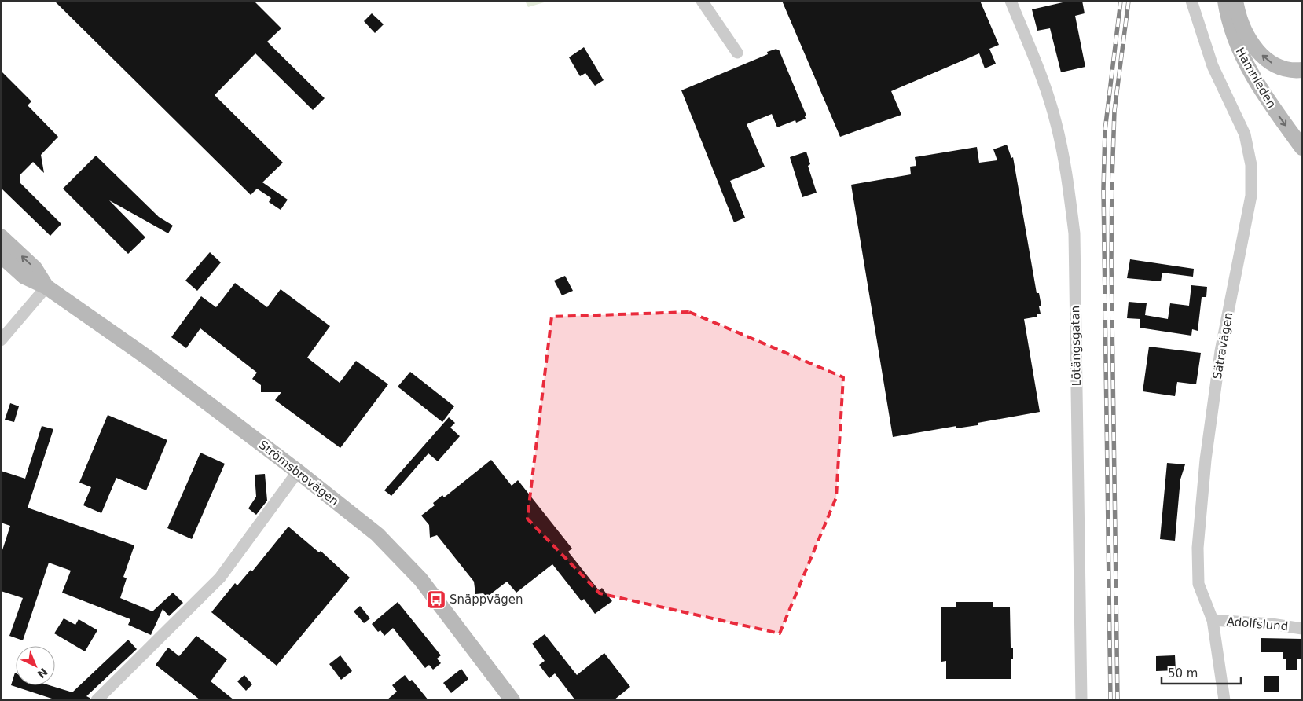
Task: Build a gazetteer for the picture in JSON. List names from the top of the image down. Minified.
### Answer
{"streets":{"main road":["Hamnleden","Strömsbrovägen"],"street":["Lötängsgatan","Sätravägen","Adolfslund"]},"crossings":[["Sätravägen","Adolfslund"]],"places":{"bus stop":["Snäppvägen"]},"scale_bar":"50 m","north":"bottom right"}
